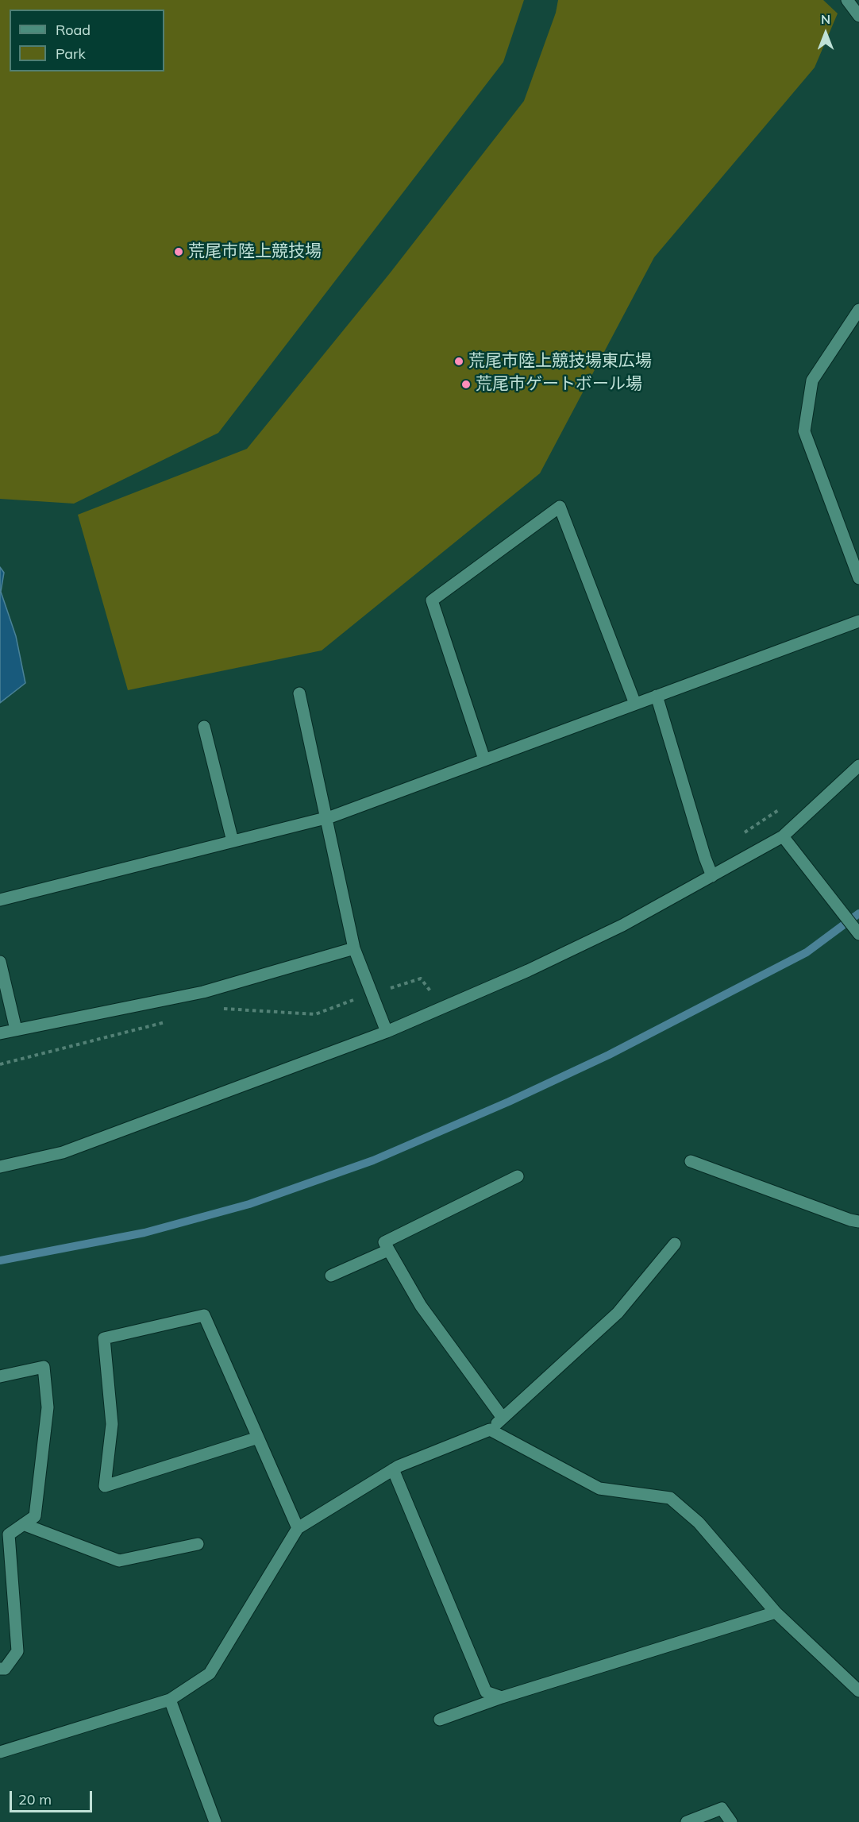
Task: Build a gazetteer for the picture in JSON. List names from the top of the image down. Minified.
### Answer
{"places":["荒尾市陸上競技場","荒尾市陸上競技場東広場","荒尾市ゲートボール場"],"legend":["Road","Park"],"scale_bar":"20 m","north":"top"}
